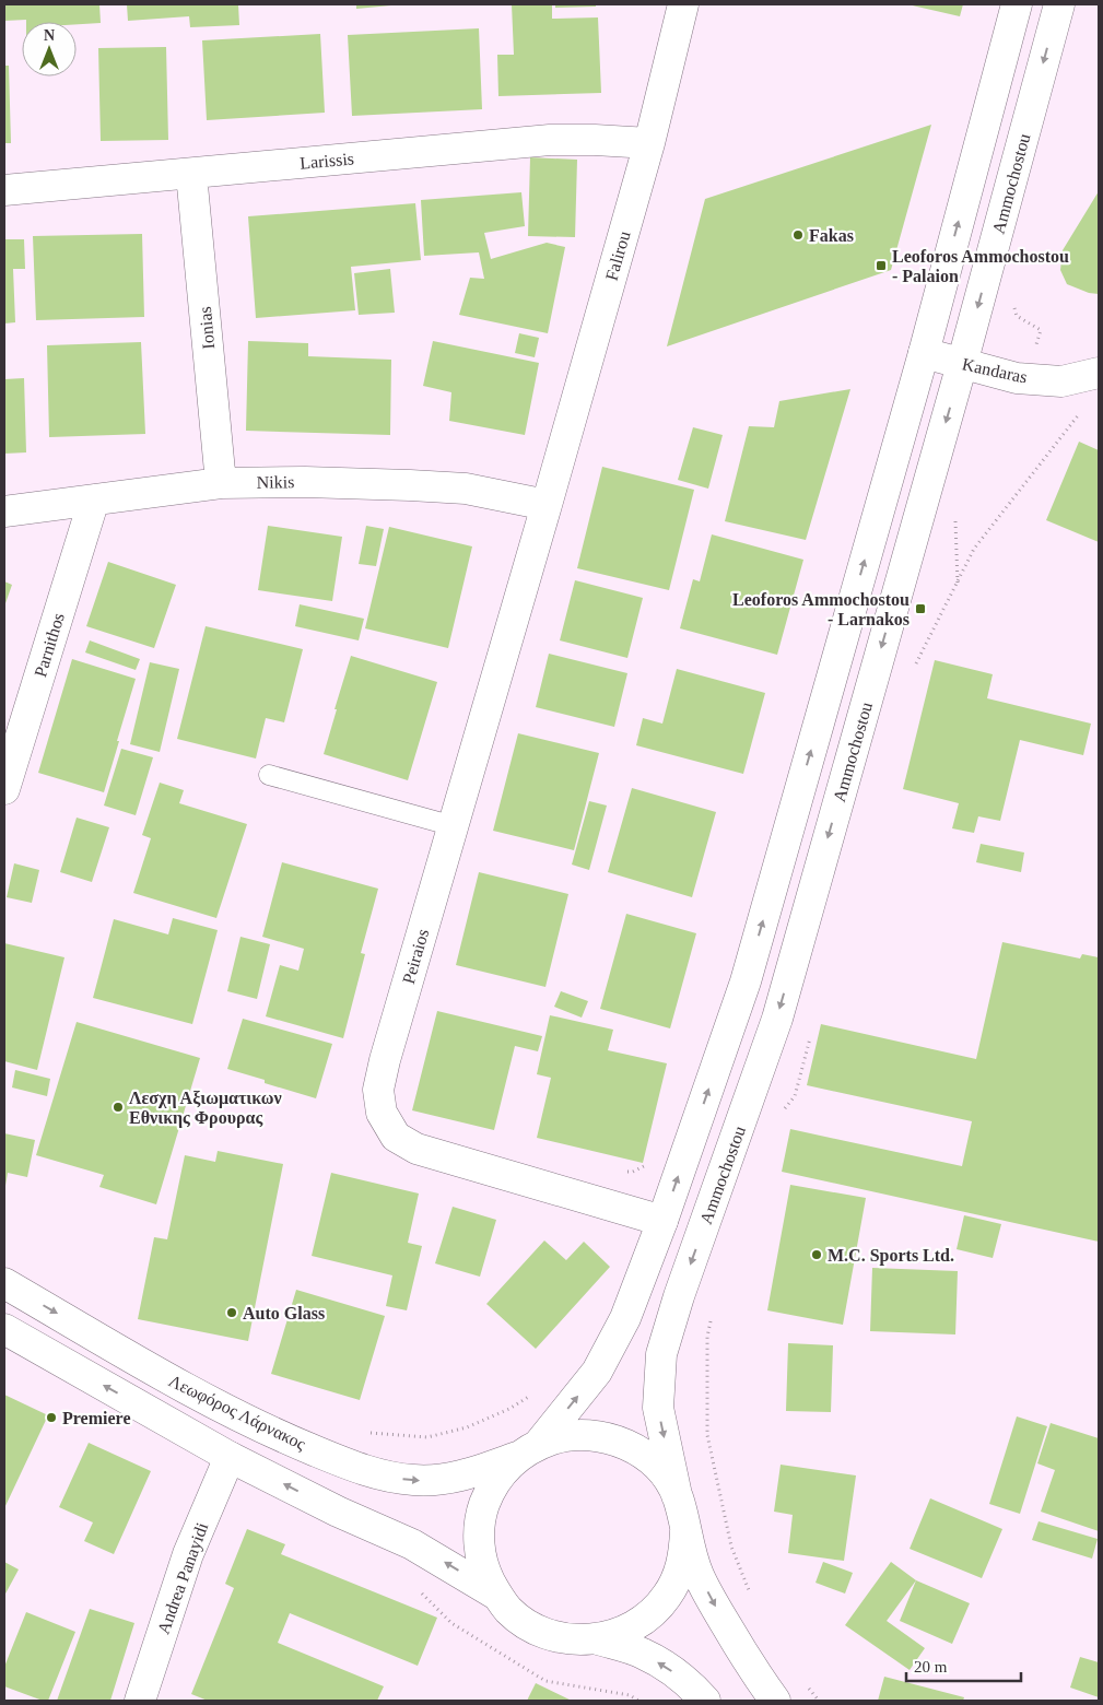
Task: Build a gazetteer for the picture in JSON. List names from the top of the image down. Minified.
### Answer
{"streets":{"main road":["Larissis","Ammochostou","Falirou","Ionias","Kandaras","Nikis","Parnithos","Peiraios","Λεωφόρος Λάρνακος","Andrea Panayidi"]},"crossings":[["Larissis","Falirou"],["Larissis","Ionias"],["Ammochostou","Kandaras"],["Ammochostou","Λεωφόρος Λάρνακος"],["Falirou","Nikis"],["Falirou","Peiraios"],["Ionias","Nikis"],["Nikis","Parnithos"],["Nikis","Peiraios"],["Λεωφόρος Λάρνακος","Andrea Panayidi"]],"places":{"other":["Fakas","Λεσχη Αξιωματικων Εθνικης Φρουρας","M.C. Sports Ltd.","Auto Glass","Premiere"],"transit":["Leoforos Ammochostou - Palaion","Leoforos Ammochostou - Larnakos"]},"scale_bar":"20 m","north":"top"}
